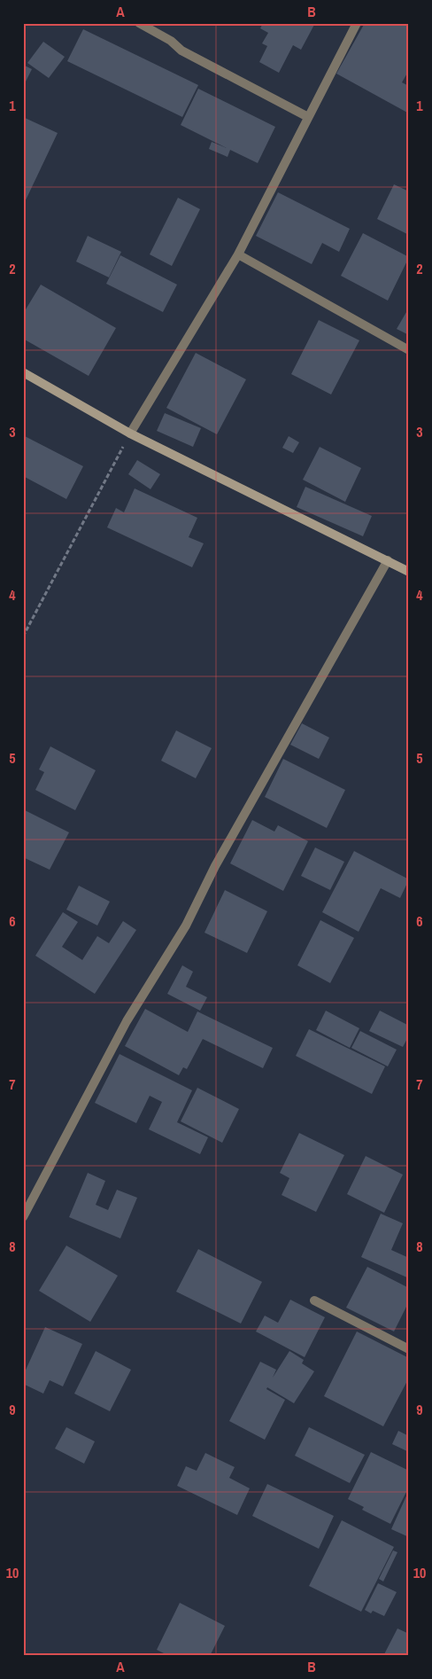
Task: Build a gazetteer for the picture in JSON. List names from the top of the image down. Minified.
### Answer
{"grid":{"columns":["A","B"],"rows":["1","2","3","4","5","6","7","8","9","10"]}}
